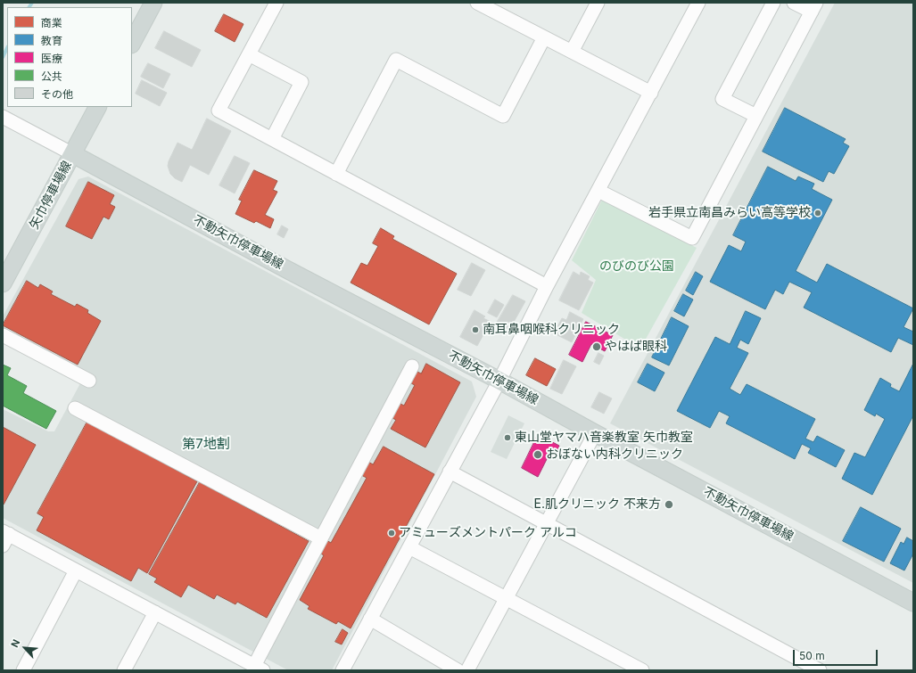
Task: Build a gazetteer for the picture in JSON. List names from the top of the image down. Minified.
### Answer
{"streets":{"main road":["矢巾停車場線","不動矢巾停車場線"]},"crossings":[["矢巾停車場線","不動矢巾停車場線"]],"districts":["第7地割"],"parks":["のびのび公園"],"places":["岩手県立南昌みらい高等学校","南耳鼻咽喉科クリニック","やはば眼科","東山堂ヤマハ音楽教室 矢巾教室","おぼない内科クリニック","E.肌クリニック 不来方","アミューズメントパーク アルコ"],"legend":["商業","教育","医療","公共","その他"],"scale_bar":"50 m","north":"top left"}
